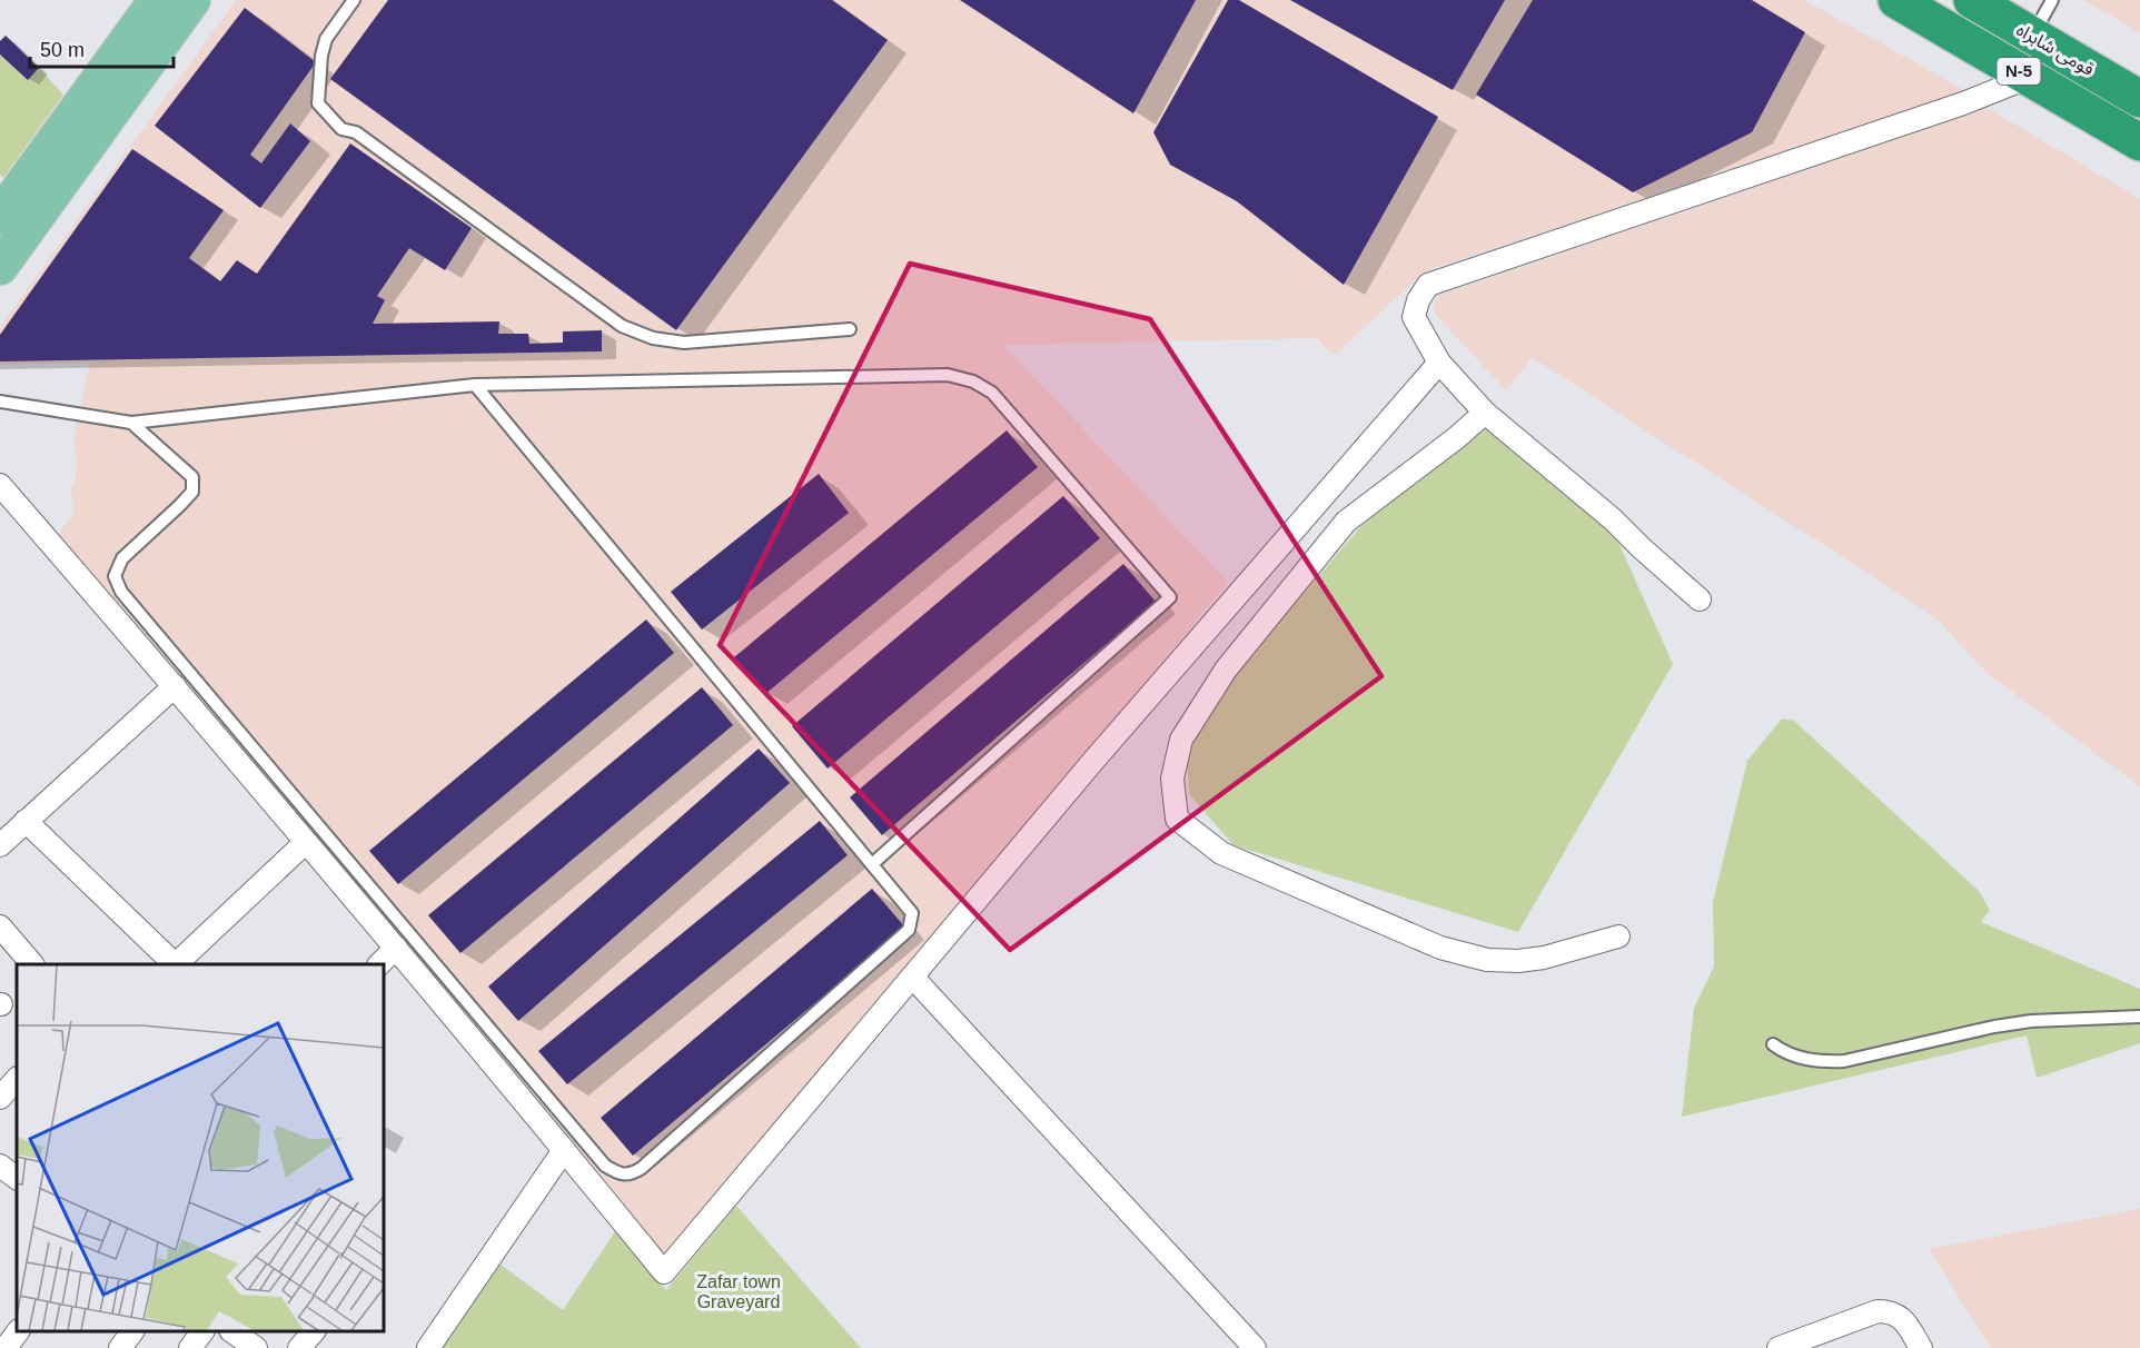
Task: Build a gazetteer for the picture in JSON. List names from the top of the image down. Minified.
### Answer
{"streets":{"highway":["قومی شاہراہ","N-5"]},"parks":["Zafar town Graveyard"],"scale_bar":"50 m"}
